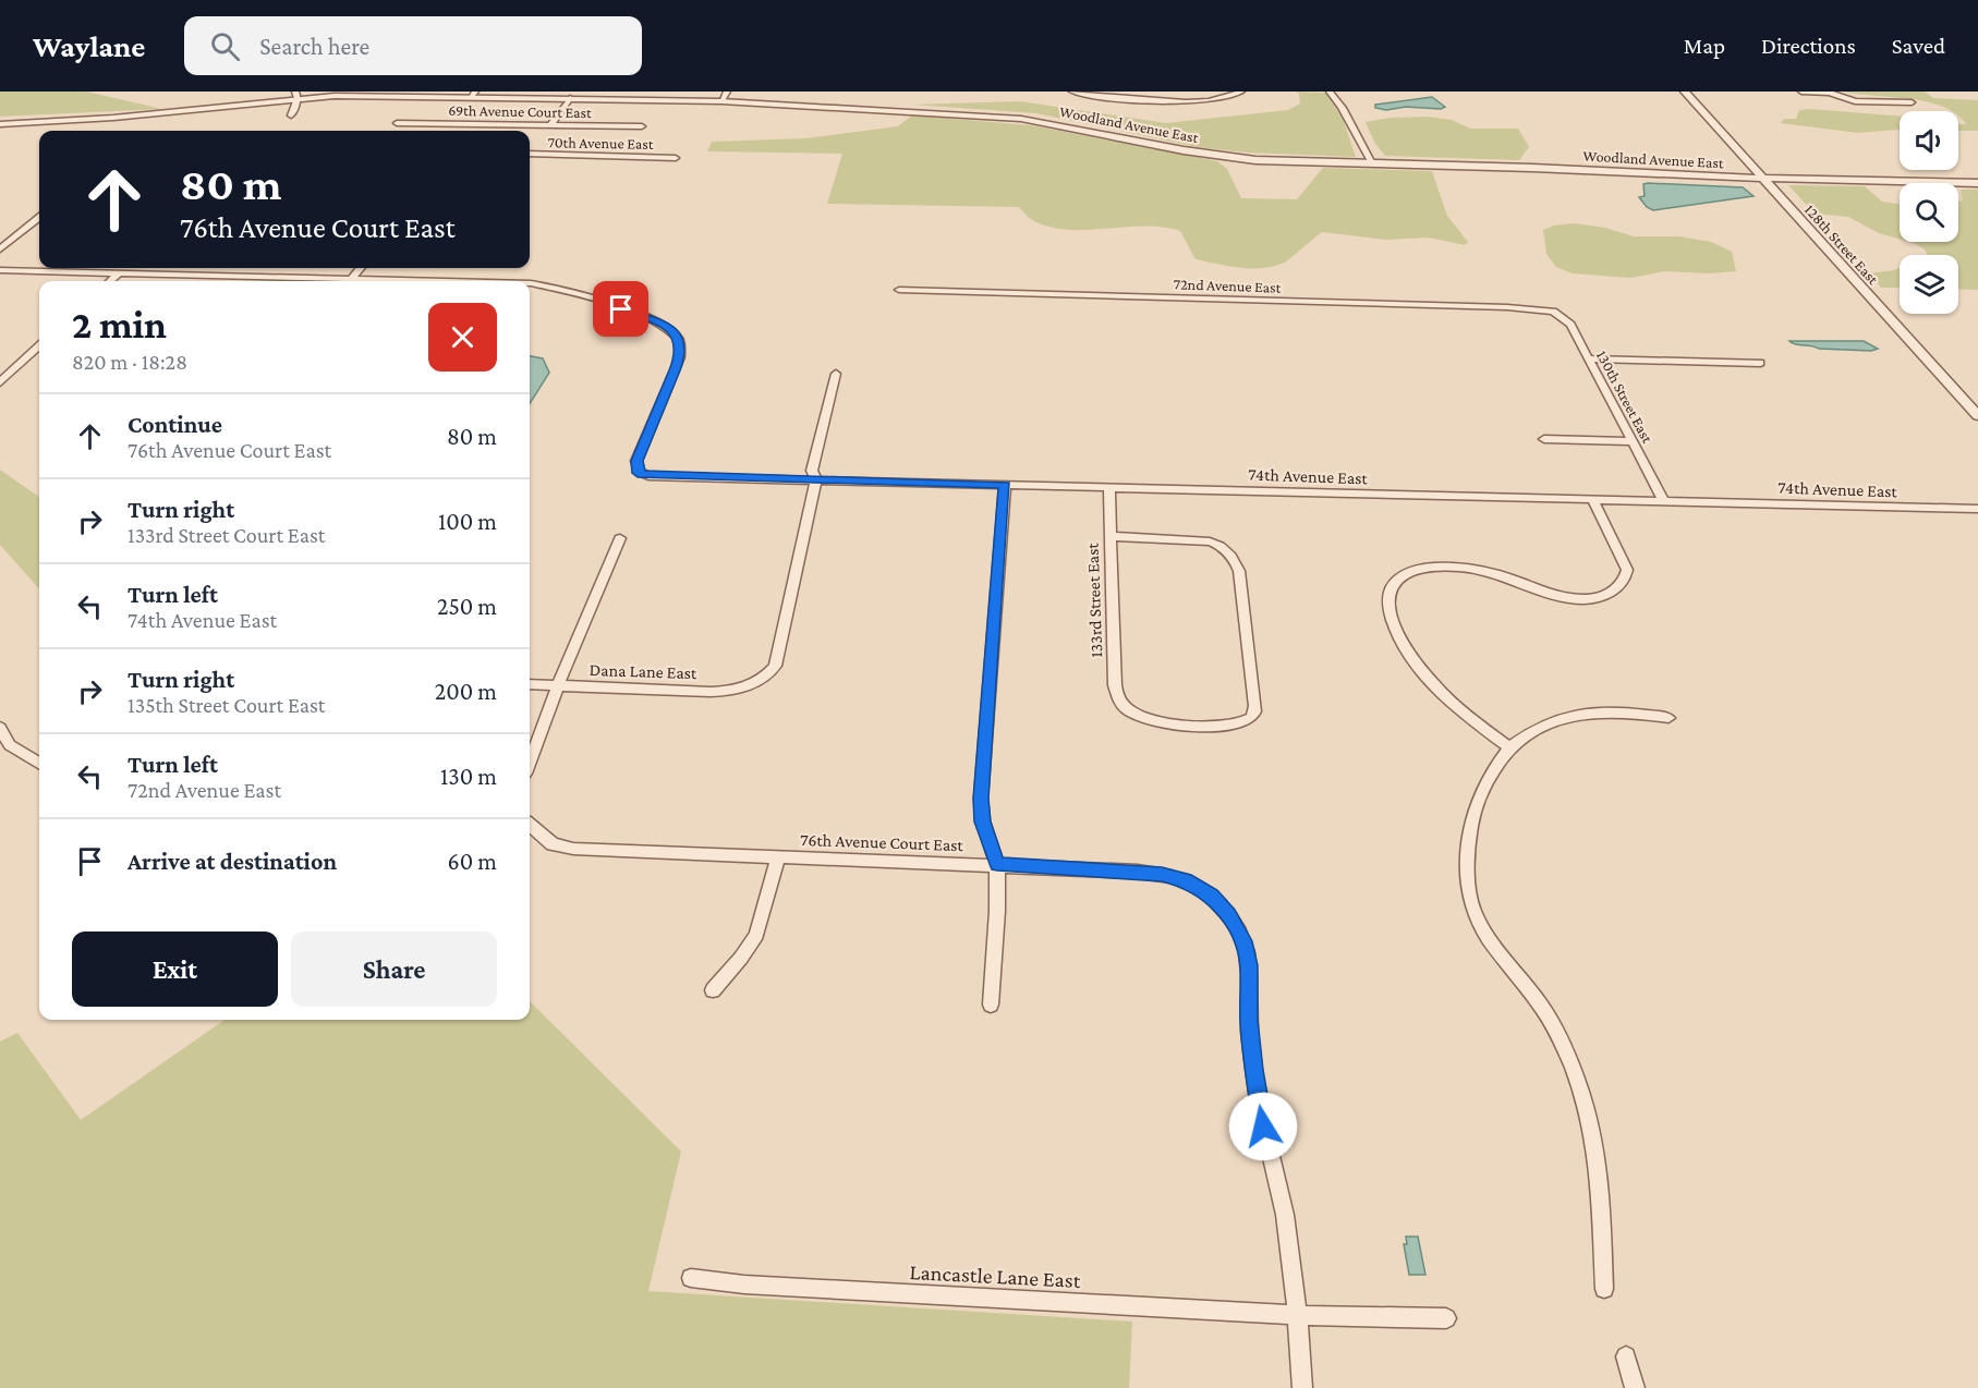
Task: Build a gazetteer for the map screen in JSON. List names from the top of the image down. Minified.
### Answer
{"streets":{"street":["69th Avenue Court East","Woodland Avenue East","70th Avenue East","128th Street East","72nd Avenue East","130th Street East","74th Avenue East","133rd Street East","Dana Lane East","76th Avenue Court East","Lancastle Lane East"]},"crossings":[["Woodland Avenue East","128th Street East"],["72nd Avenue East","130th Street East"],["130th Street East","74th Avenue East"],["74th Avenue East","133rd Street East"],["74th Avenue East","Dana Lane East"],["76th Avenue Court East","Lancastle Lane East"]],"page":{"header":"Waylane","search":"Search here","nav":["Map","Directions","Saved"],"turn":["80 m","76th Avenue Court East"],"heading":["2 min","820 m · 18:28"],"list":[{"name":"Continue","note":"76th Avenue Court East","value":"80 m"},{"name":"Turn right","note":"133rd Street Court East","value":"100 m"},{"name":"Turn left","note":"74th Avenue East","value":"250 m"},{"name":"Turn right","note":"135th Street Court East","value":"200 m"},{"name":"Turn left","note":"72nd Avenue East","value":"130 m"},{"name":"Arrive at destination","value":"60 m"}],"buttons":["Exit","Share"]}}
